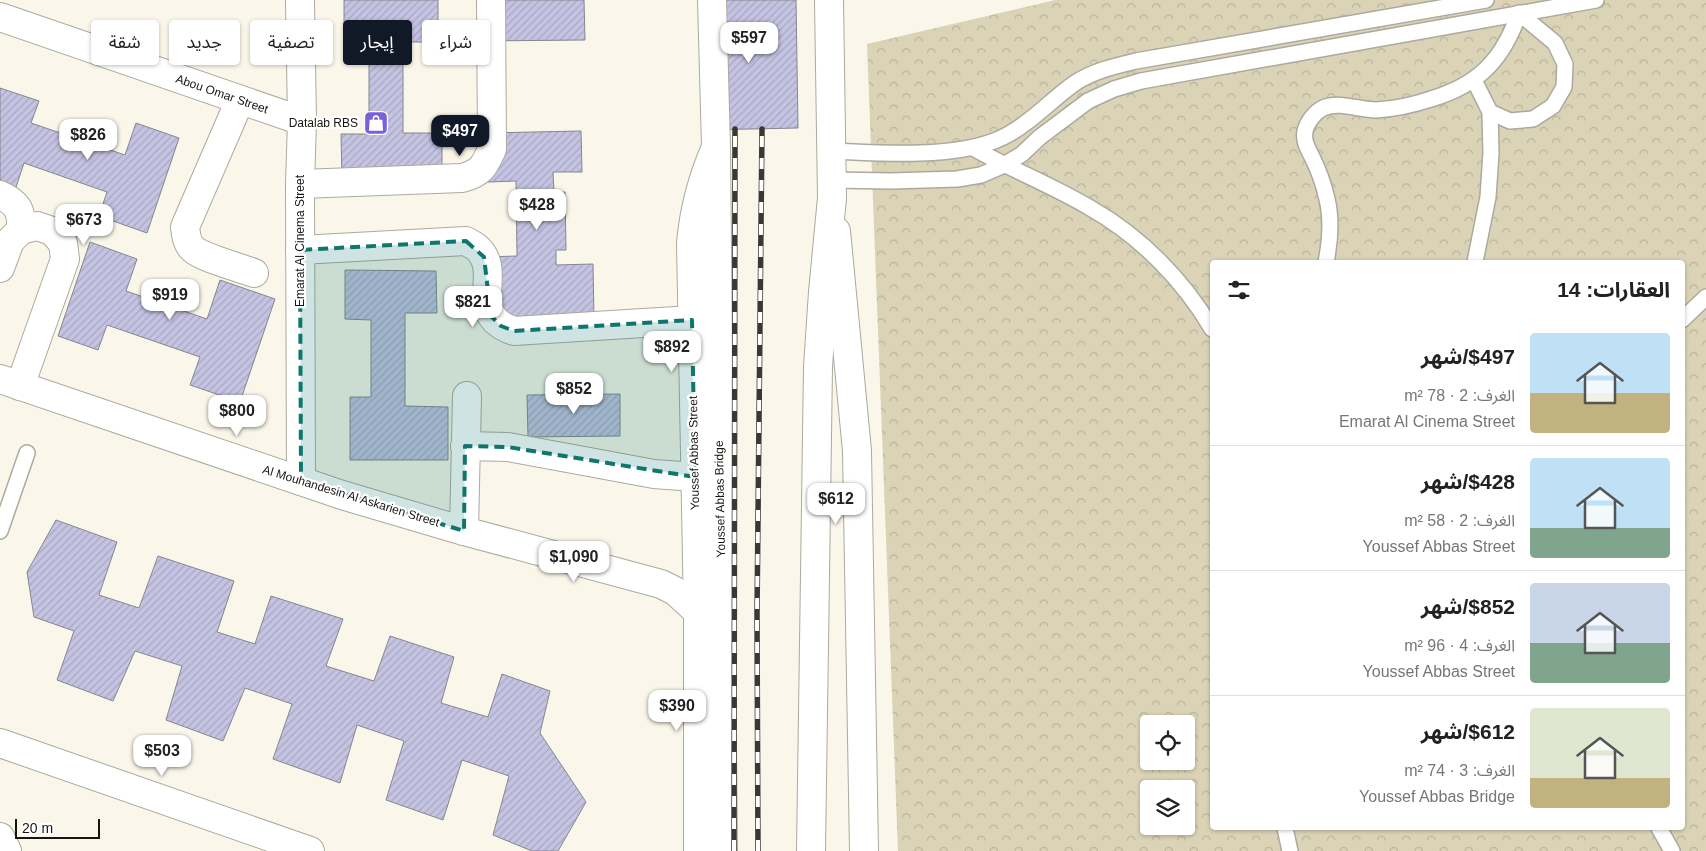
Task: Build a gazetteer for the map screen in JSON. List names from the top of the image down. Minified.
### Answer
{"streets":{"street":["Abou Omar Street","Emarat Al Cinema Street","Youssef Abbas Street","Al Mouhandesin Al Askarien Street","Youssef Abbas Bridge"]},"crossings":[["Abou Omar Street","Emarat Al Cinema Street"],["Emarat Al Cinema Street","Al Mouhandesin Al Askarien Street"],["Youssef Abbas Street","Al Mouhandesin Al Askarien Street"],["Youssef Abbas Street","Youssef Abbas Bridge"]],"places":{"shop":["Datalab RBS"]},"scale_bar":"20 m","page":{"chip":["شراء","إيجار","تصفية","جديد","شقة"],"price":["$597","$497","$826","$428","$673","$919","$821","$892","$852","$800","$612","$1,090","$390","$503"],"heading":"العقارات: 14","list":[{"name":"$497/شهر","note":"الغرف: 2 · 78 m² · Emarat Al Cinema Street"},{"name":"$428/شهر","note":"الغرف: 2 · 58 m² · Youssef Abbas Street"},{"name":"$852/شهر","note":"الغرف: 4 · 96 m² · Youssef Abbas Street"},{"name":"$612/شهر","note":"الغرف: 3 · 74 m² · Youssef Abbas Bridge"}],"scale":"20 m"}}
